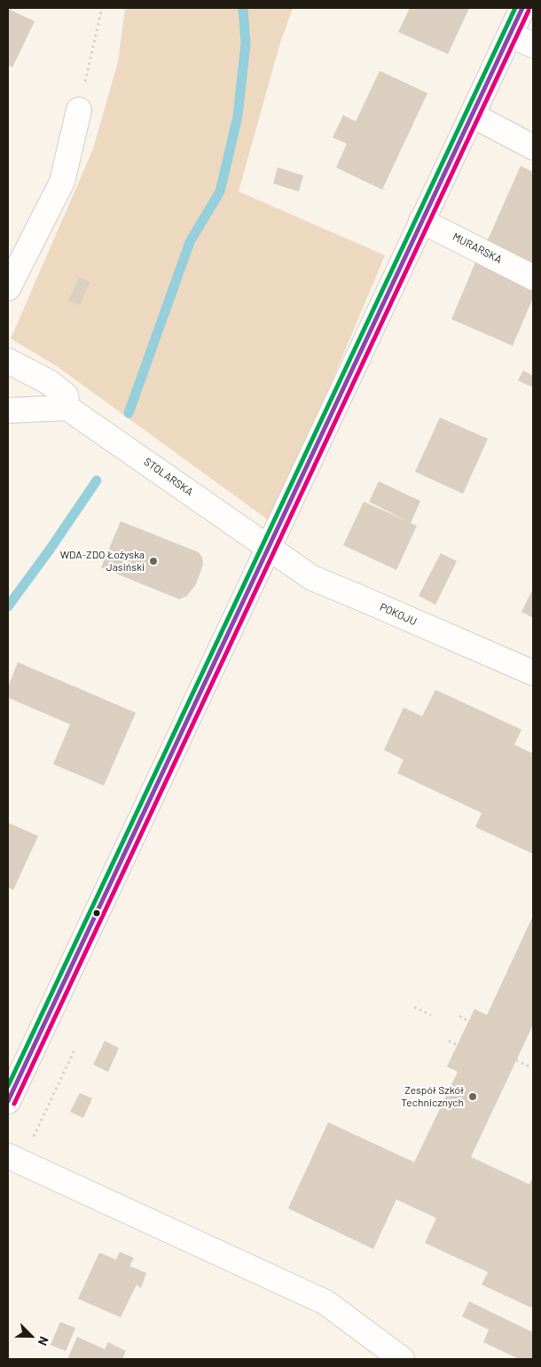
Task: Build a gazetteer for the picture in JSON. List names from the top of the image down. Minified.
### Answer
{"streets":{"street":["MURARSKA","STOLARSKA","POKOJU"]},"crossings":[["STOLARSKA","POKOJU"]],"places":["WDA-ZDO Łożyska Jasiński","Zespół Szkół Technicznych"],"north":"bottom right"}
